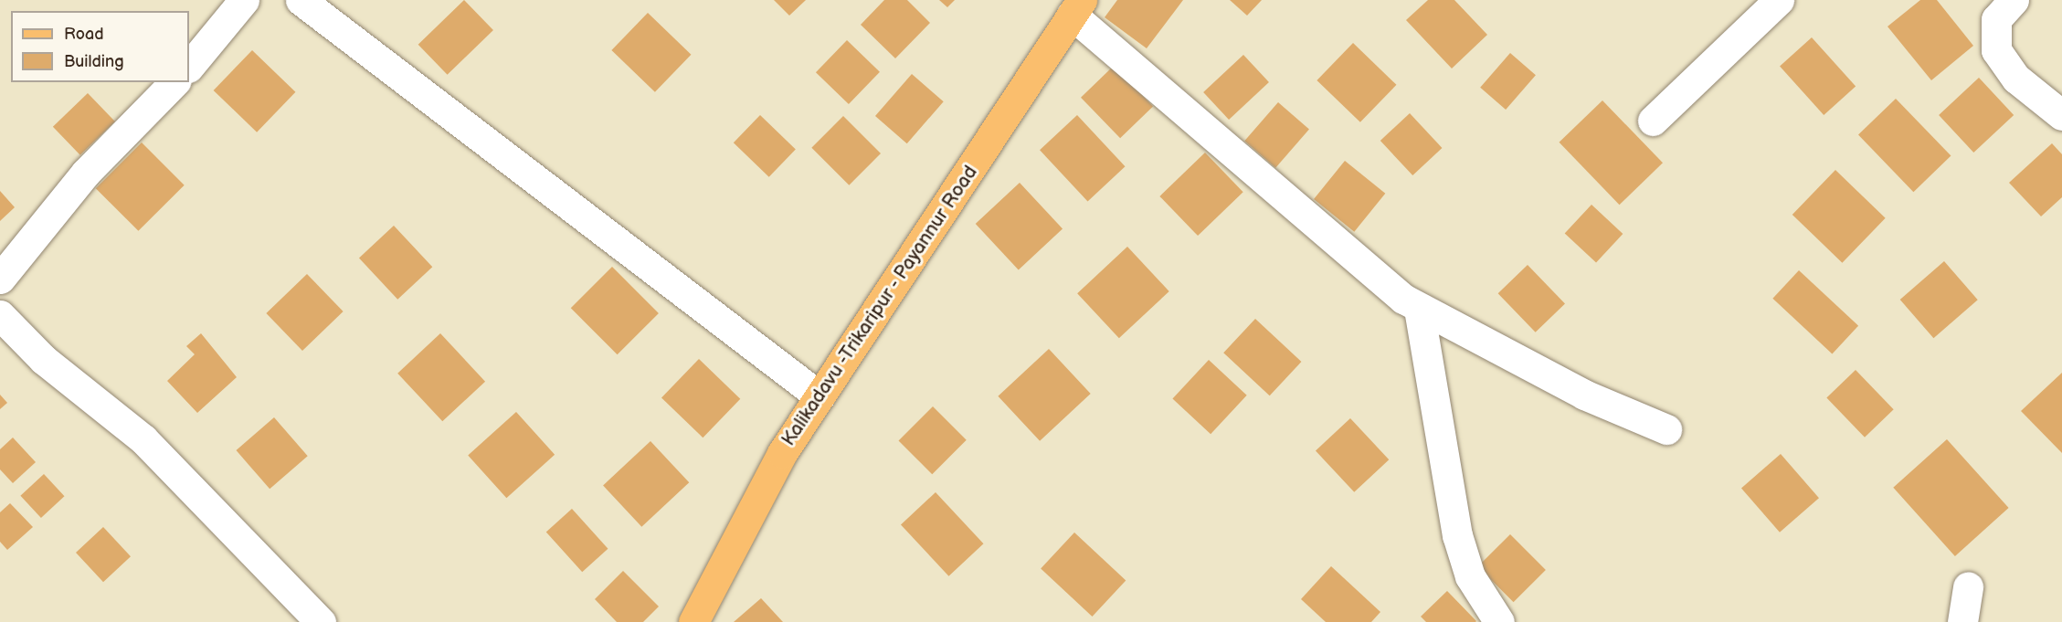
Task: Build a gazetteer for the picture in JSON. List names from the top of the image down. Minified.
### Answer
{"streets":{"main road":["Kalikadavu -Trikaripur - Payannur Road"]},"legend":["Road","Building"]}
